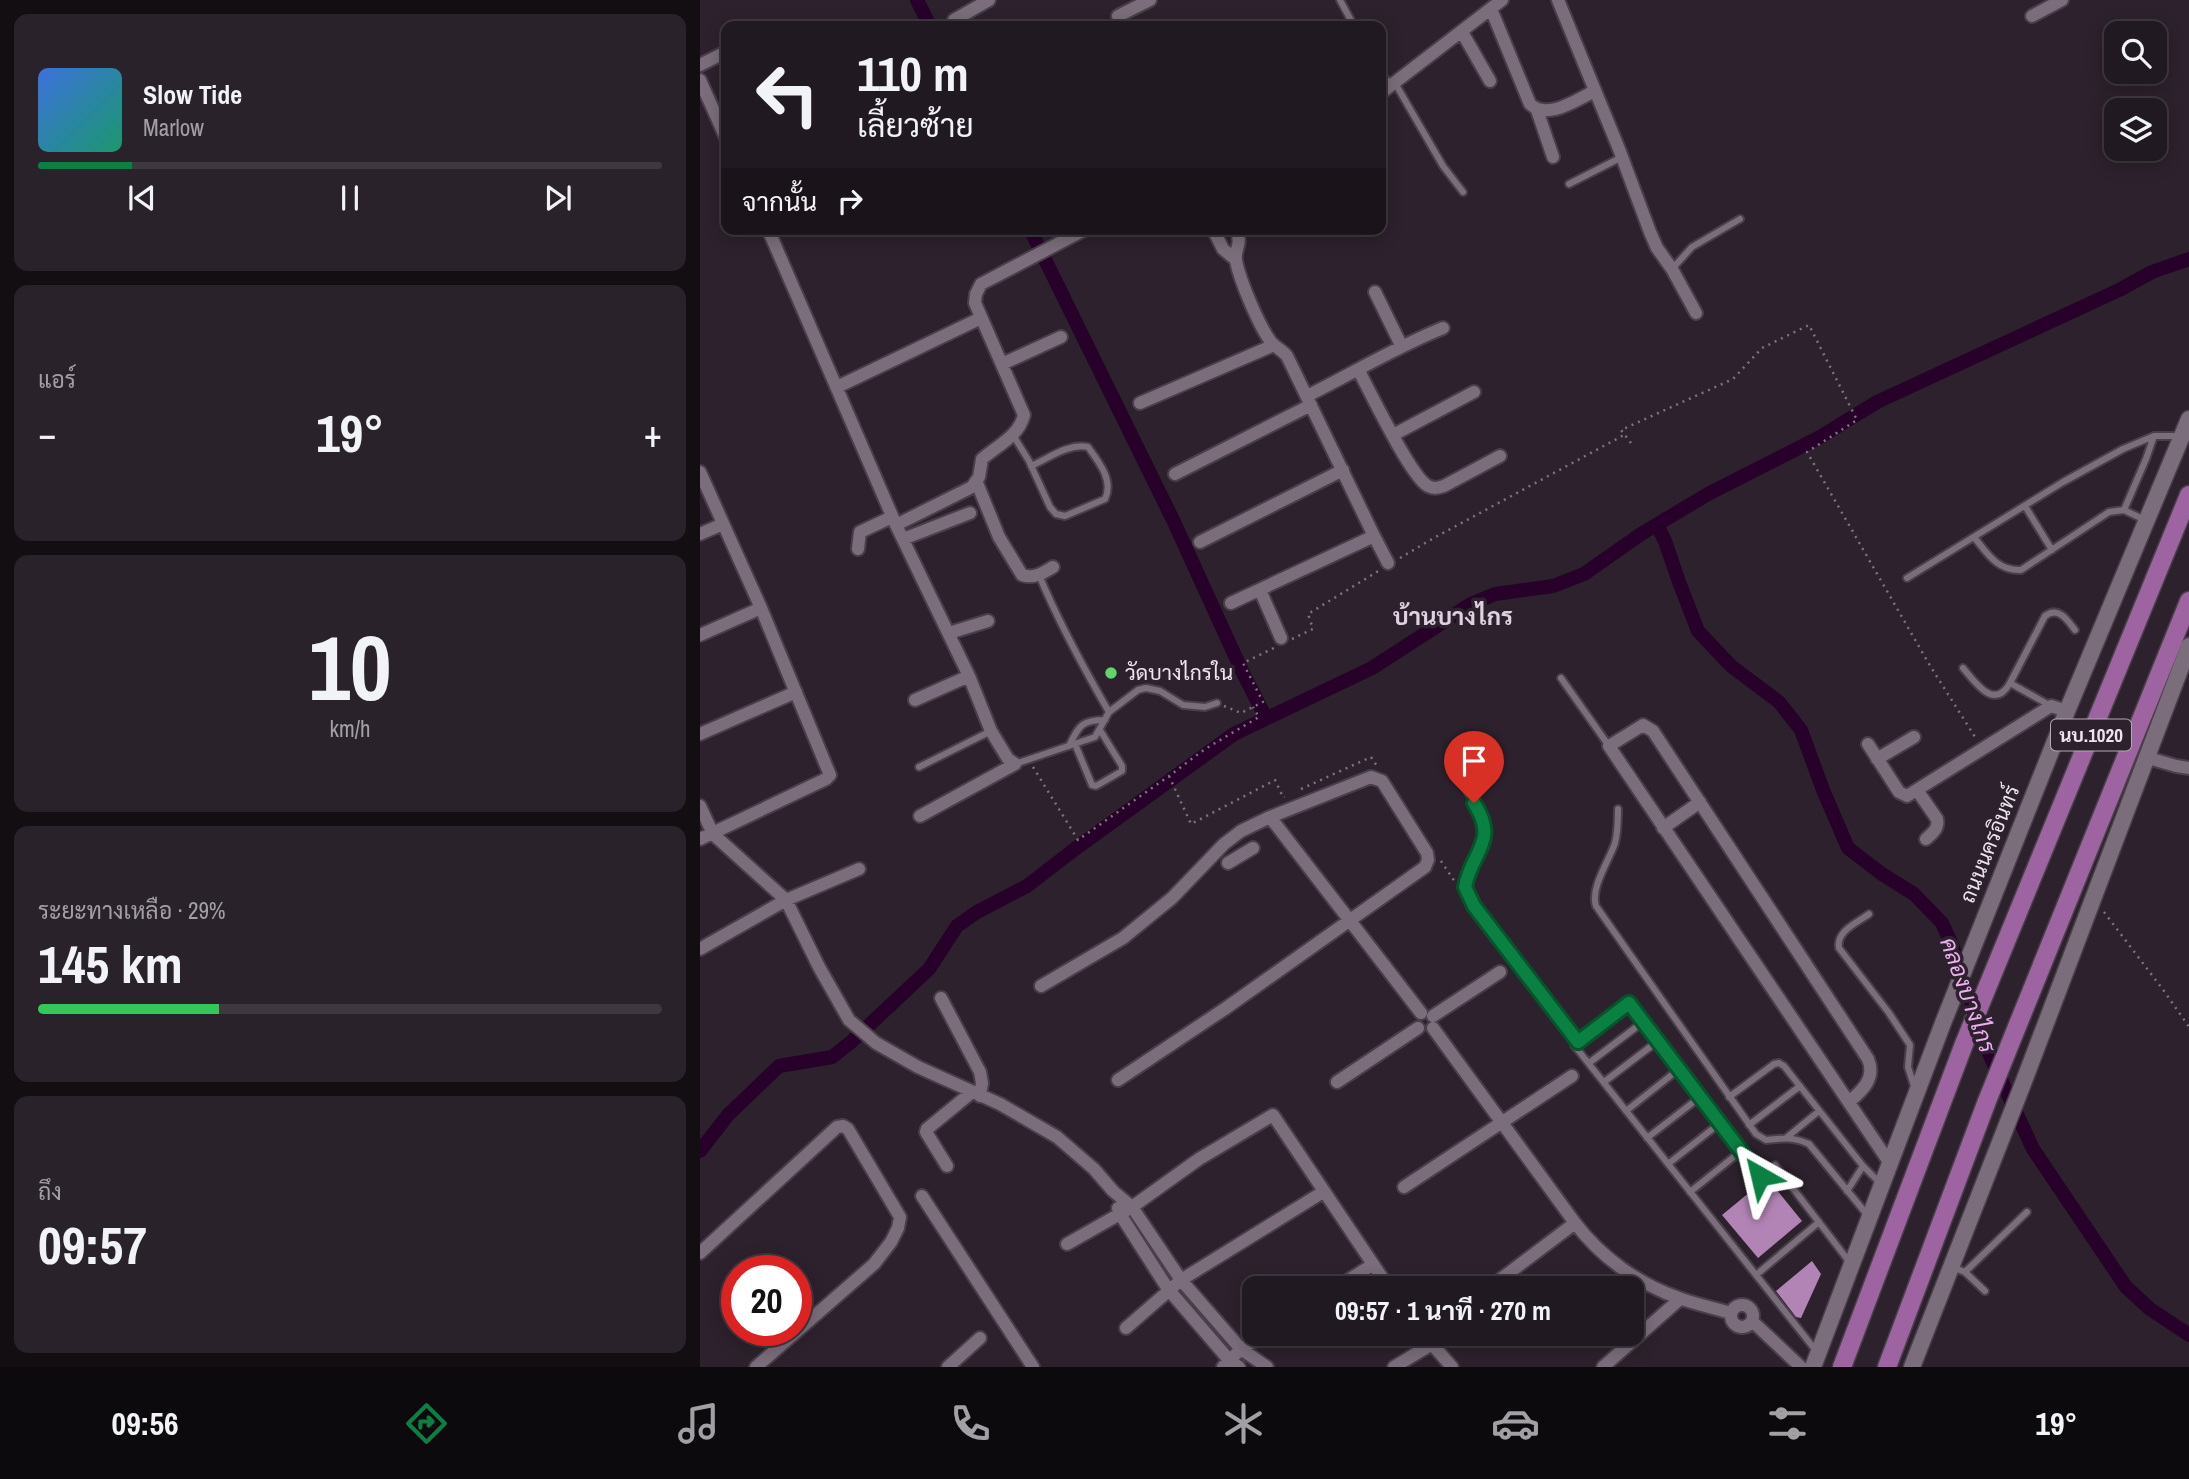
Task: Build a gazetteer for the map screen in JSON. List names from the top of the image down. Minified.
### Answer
{"streets":{"main road":["นบ.1020","ถนนนครอินทร์"]},"districts":["บ้านบางไกร"],"water":["คลองบางไกร"],"places":["วัดบางไกรใน"],"page":{"turn":["110 m","เลี้ยวซ้าย"],"song":["Slow Tide","Marlow"],"then":"จากนั้น","tile":["แอร์",["10","km/h"],["ระยะทางเหลือ · 29%","145 km"],["ถึง","09:57"]],"heat":["−","19°","+"],"limit":"20","trip":"09:57 · 1 นาที · 270 m","tabs":["09:56","19°"]}}
